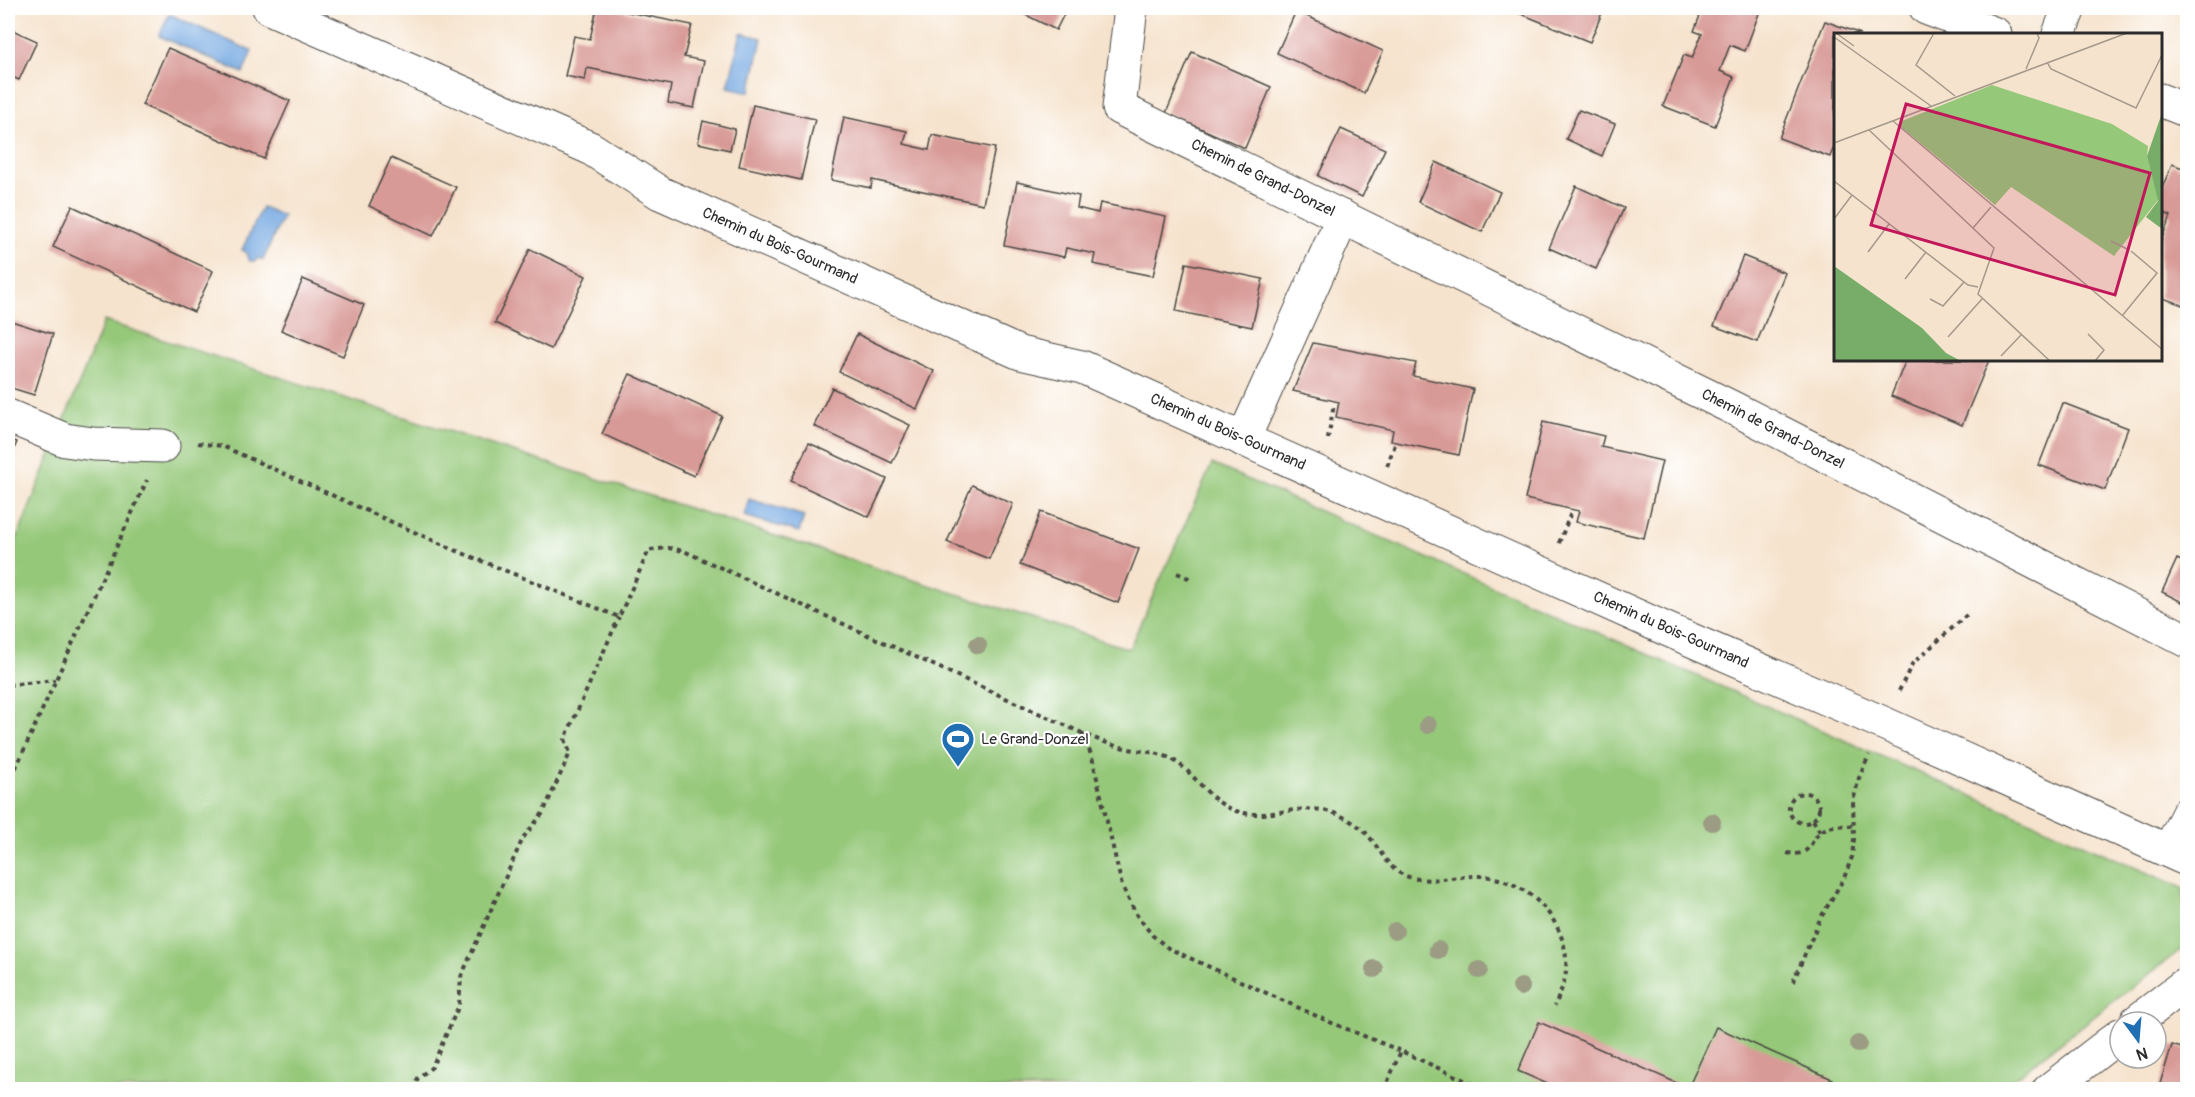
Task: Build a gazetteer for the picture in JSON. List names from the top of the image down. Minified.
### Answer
{"streets":{"street":["Chemin de Grand-Donzel","Chemin du Bois-Gourmand"]},"crossings":[["Chemin de Grand-Donzel","Chemin du Bois-Gourmand"]],"places":{"sports":["Le Grand-Donzel"]},"north":"bottom"}
